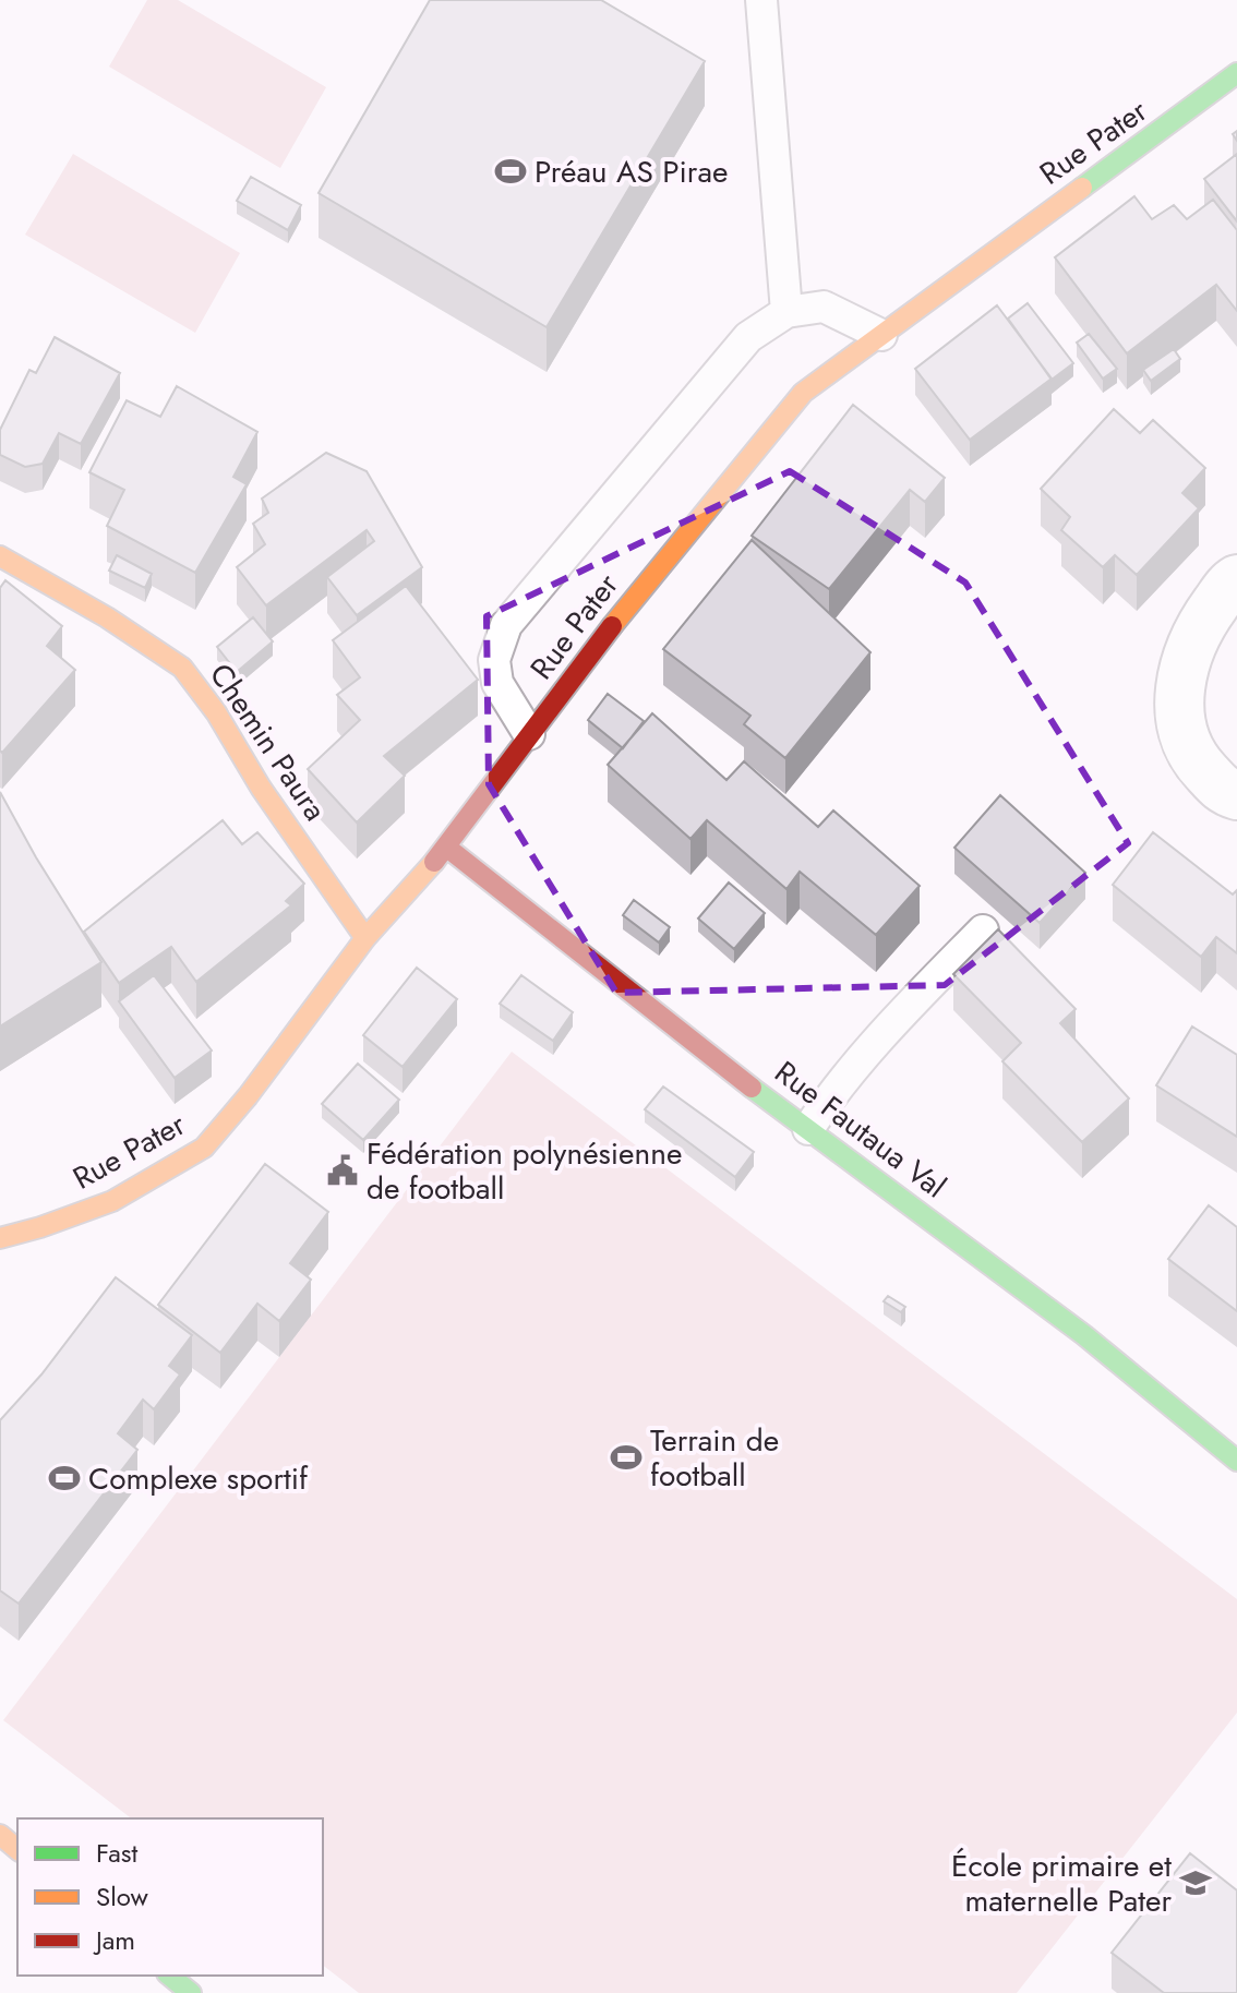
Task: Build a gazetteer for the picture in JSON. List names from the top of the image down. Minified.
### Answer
{"streets":{"street":["Rue Pater","Chemin Paura","Rue Fautaua Val"]},"crossings":[["Rue Pater","Chemin Paura"],["Rue Pater","Rue Fautaua Val"]],"places":{"sports":["Préau AS Pirae","Terrain de football","Complexe sportif"],"public building":["Fédération polynésienne de football"],"school or university":["École primaire et maternelle Pater"]},"legend":["Fast","Slow","Jam"]}
